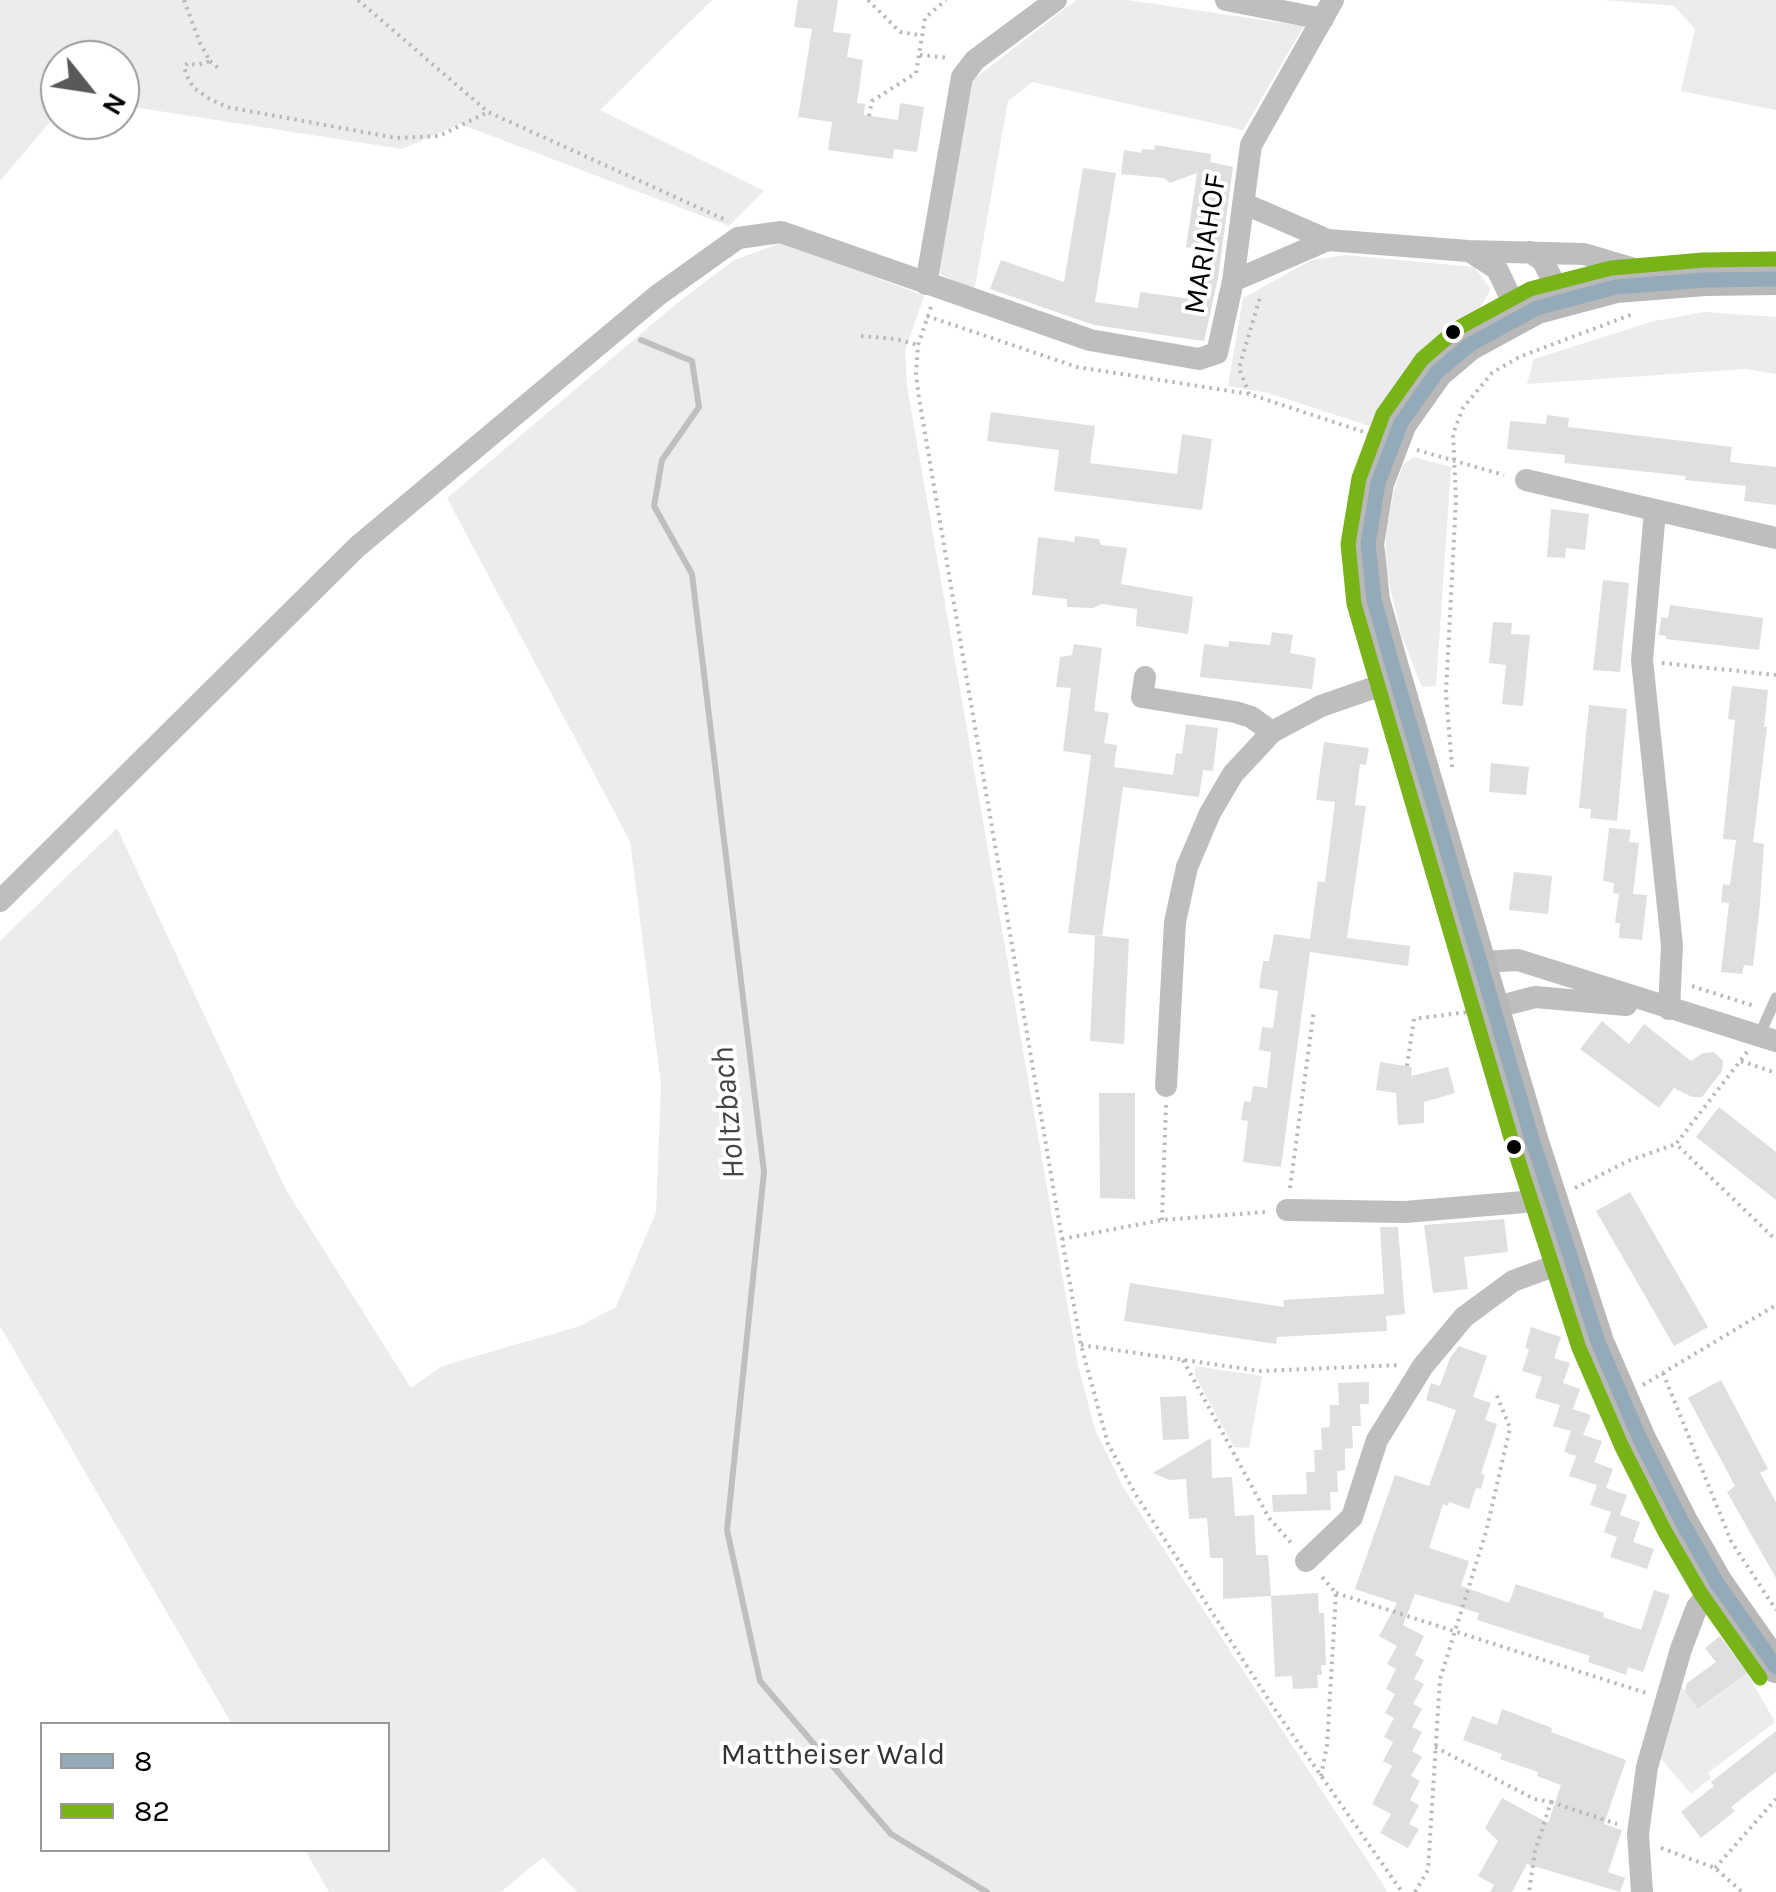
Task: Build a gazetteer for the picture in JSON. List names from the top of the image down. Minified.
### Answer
{"streets":{"street":["MARIAHOF"]},"water":["Holtzbach"],"parks":["Mattheiser Wald"],"lines":["transit line 82","transit line 8"],"legend":["8","82"],"north":"bottom right"}
